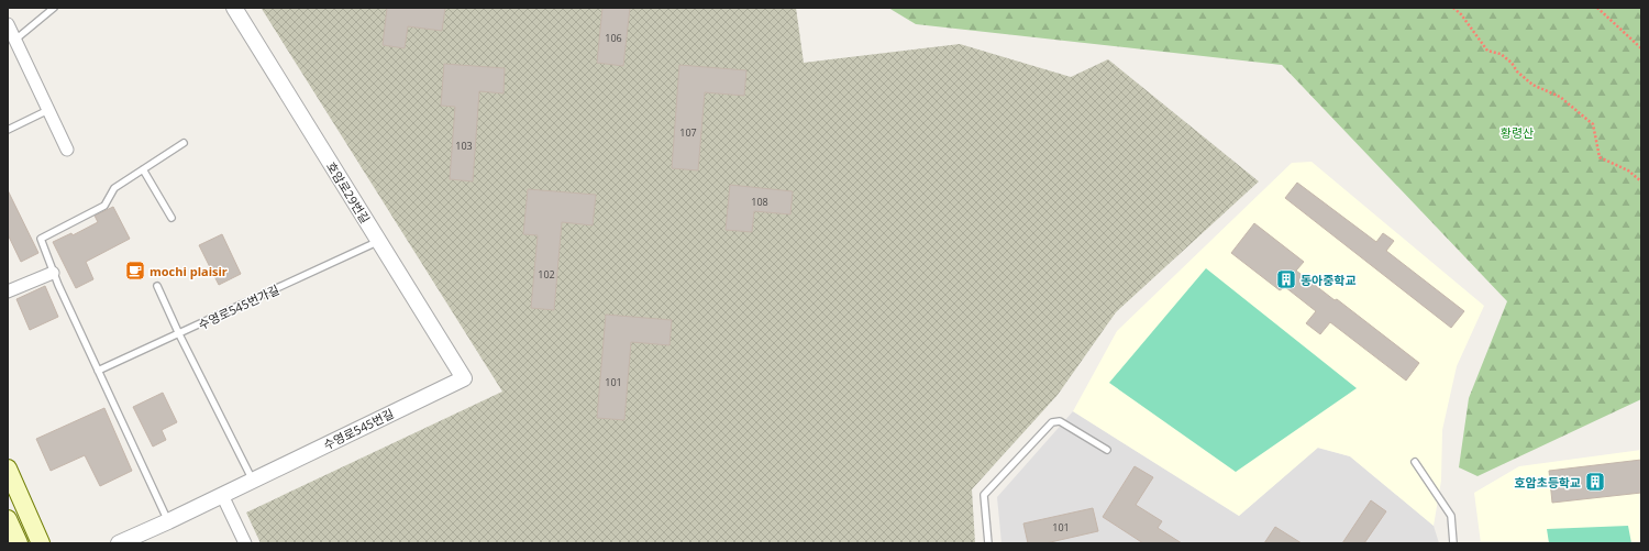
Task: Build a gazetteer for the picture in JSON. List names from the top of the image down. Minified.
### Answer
{"streets":{"street":["호암로29번길","수영로545번길"],"lane":["수영로545번가길"]},"crossings":[["호암로29번길","수영로545번가길"],["호암로29번길","수영로545번길"]],"parks":["황령산"],"places":{"cafe":["mochi plaisir"],"building":["동아중학교","호암초등학교"]},"house_numbers":["106","107","103","108","102","101","101"]}
